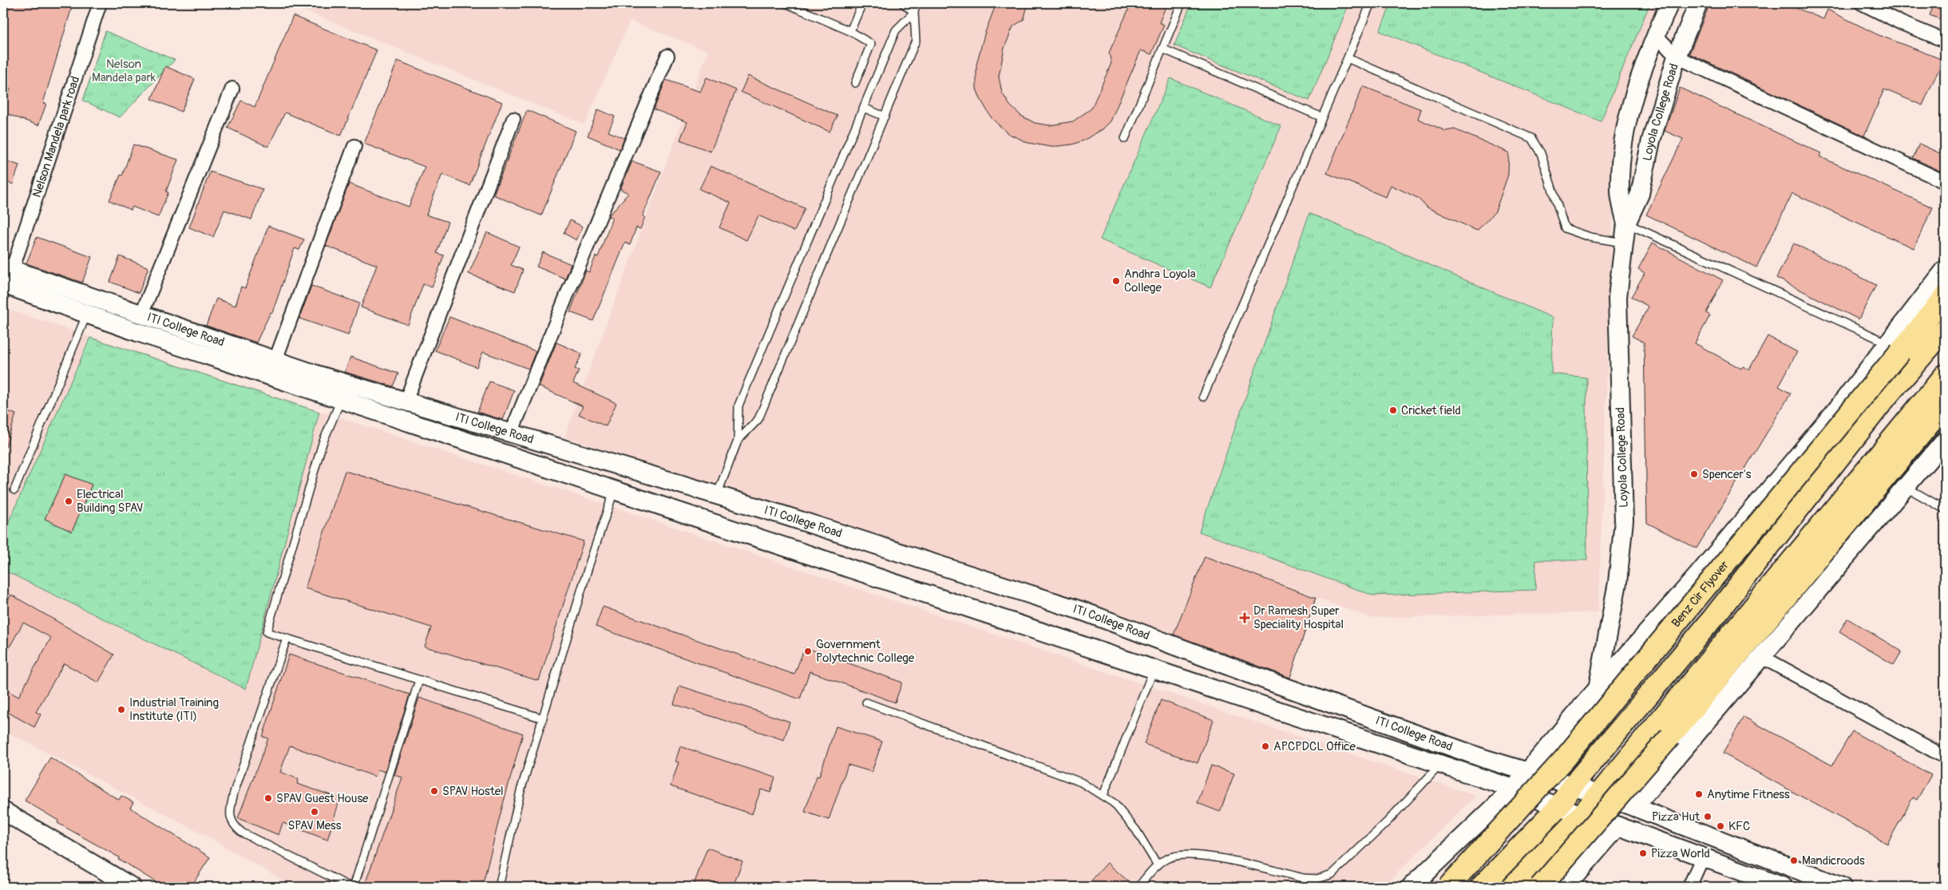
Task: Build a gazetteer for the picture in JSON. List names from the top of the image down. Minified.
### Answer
{"streets":{"main road":["Benz Cir Flyover"],"street":["Loyola College Road","Nelson Mandela park road","ITI College Road"]},"crossings":[["Nelson Mandela park road","ITI College Road"]],"parks":["Nelson Mandela park"],"places":{"other":["Andhra Loyola College","Cricket field","Spencer's","Electrical Building SPAV","Government Polytechnic College","Industrial Training Institute (ITI)","APCPDCL Office","SPAV Hostel","Anytime Fitness","SPAV Guest House","SPAV Mess","Pizza Hut","KFC","Pizza World","Mandicroods"],"health":["Dr Ramesh Super Speciality Hospital"]}}
